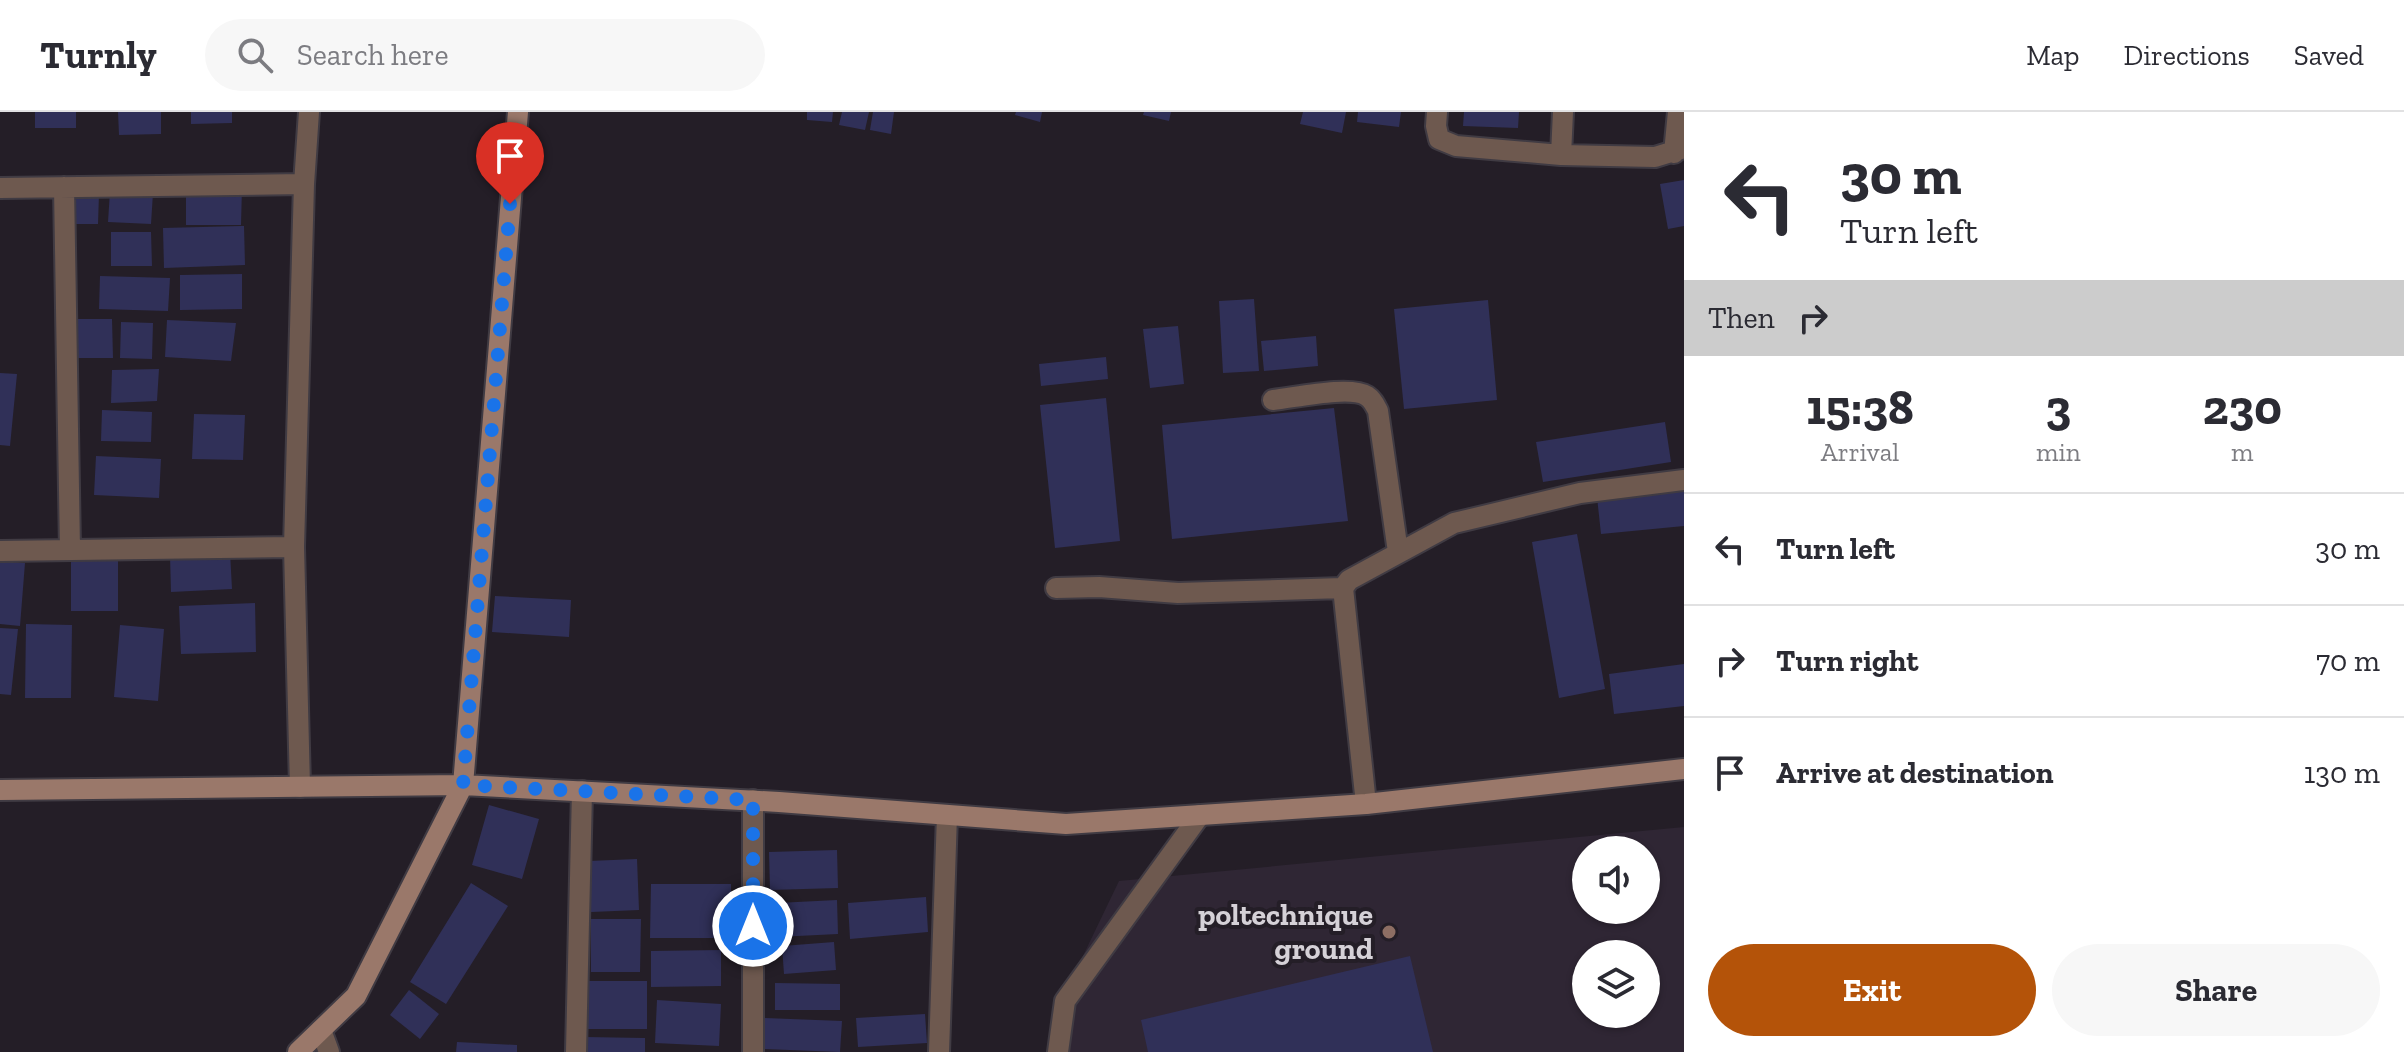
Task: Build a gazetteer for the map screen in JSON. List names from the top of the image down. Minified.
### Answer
{"places":["poltechnique ground"],"page":{"header":"Turnly","search":"Search here","nav":["Map","Directions","Saved"],"turn":["30 m","Turn left"],"then":"Then","eta":["15:38","Arrival","3","min","230","m"],"list":[{"name":"Turn left","value":"30 m"},{"name":"Turn right","value":"70 m"},{"name":"Arrive at destination","value":"130 m"}],"buttons":["Exit","Share"]}}
